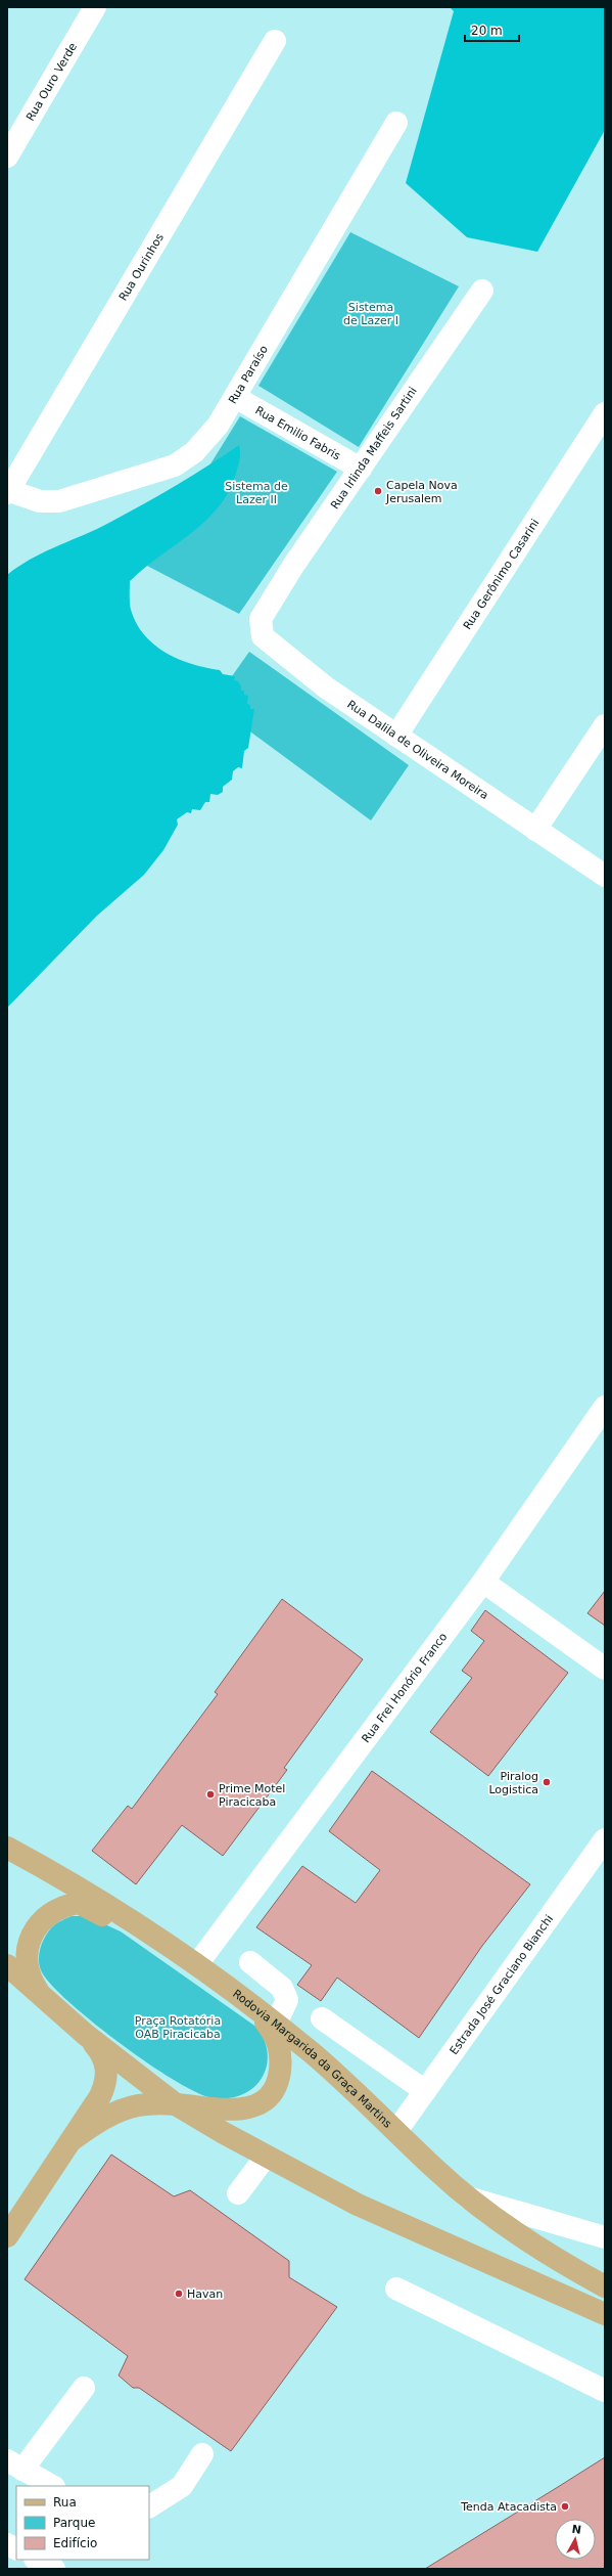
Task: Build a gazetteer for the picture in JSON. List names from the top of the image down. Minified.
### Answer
{"streets":{"main road":["Rodovia Margarida da Graça Martins"],"street":["Rua Ouro Verde","Rua Ourinhos","Rua Paraíso","Rua Emilio Fabris","Rua Irlinda Maffeis Sartini","Rua Gerônimo Casarini","Rua Dalila de Oliveira Moreira","Rua Frei Honório Franco","Estrada José Graciano Bianchi"]},"crossings":[["Rua Ourinhos","Rua Paraíso"],["Rua Paraíso","Rua Emilio Fabris"],["Rua Emilio Fabris","Rua Irlinda Maffeis Sartini"],["Rua Irlinda Maffeis Sartini","Rua Dalila de Oliveira Moreira"],["Rua Gerônimo Casarini","Rua Dalila de Oliveira Moreira"],["Rua Frei Honório Franco","Rodovia Margarida da Graça Martins"],["Estrada José Graciano Bianchi","Rodovia Margarida da Graça Martins"]],"parks":["Sistema de Lazer I","Sistema de Lazer II","Praça Rotatória OAB Piracicaba"],"places":["Capela Nova Jerusalem","Piralog Logistica","Prime Motel Piracicaba","Havan","Tenda Atacadista"],"legend":["Rua","Parque","Edifício"],"scale_bar":"20 m","north":"top"}
